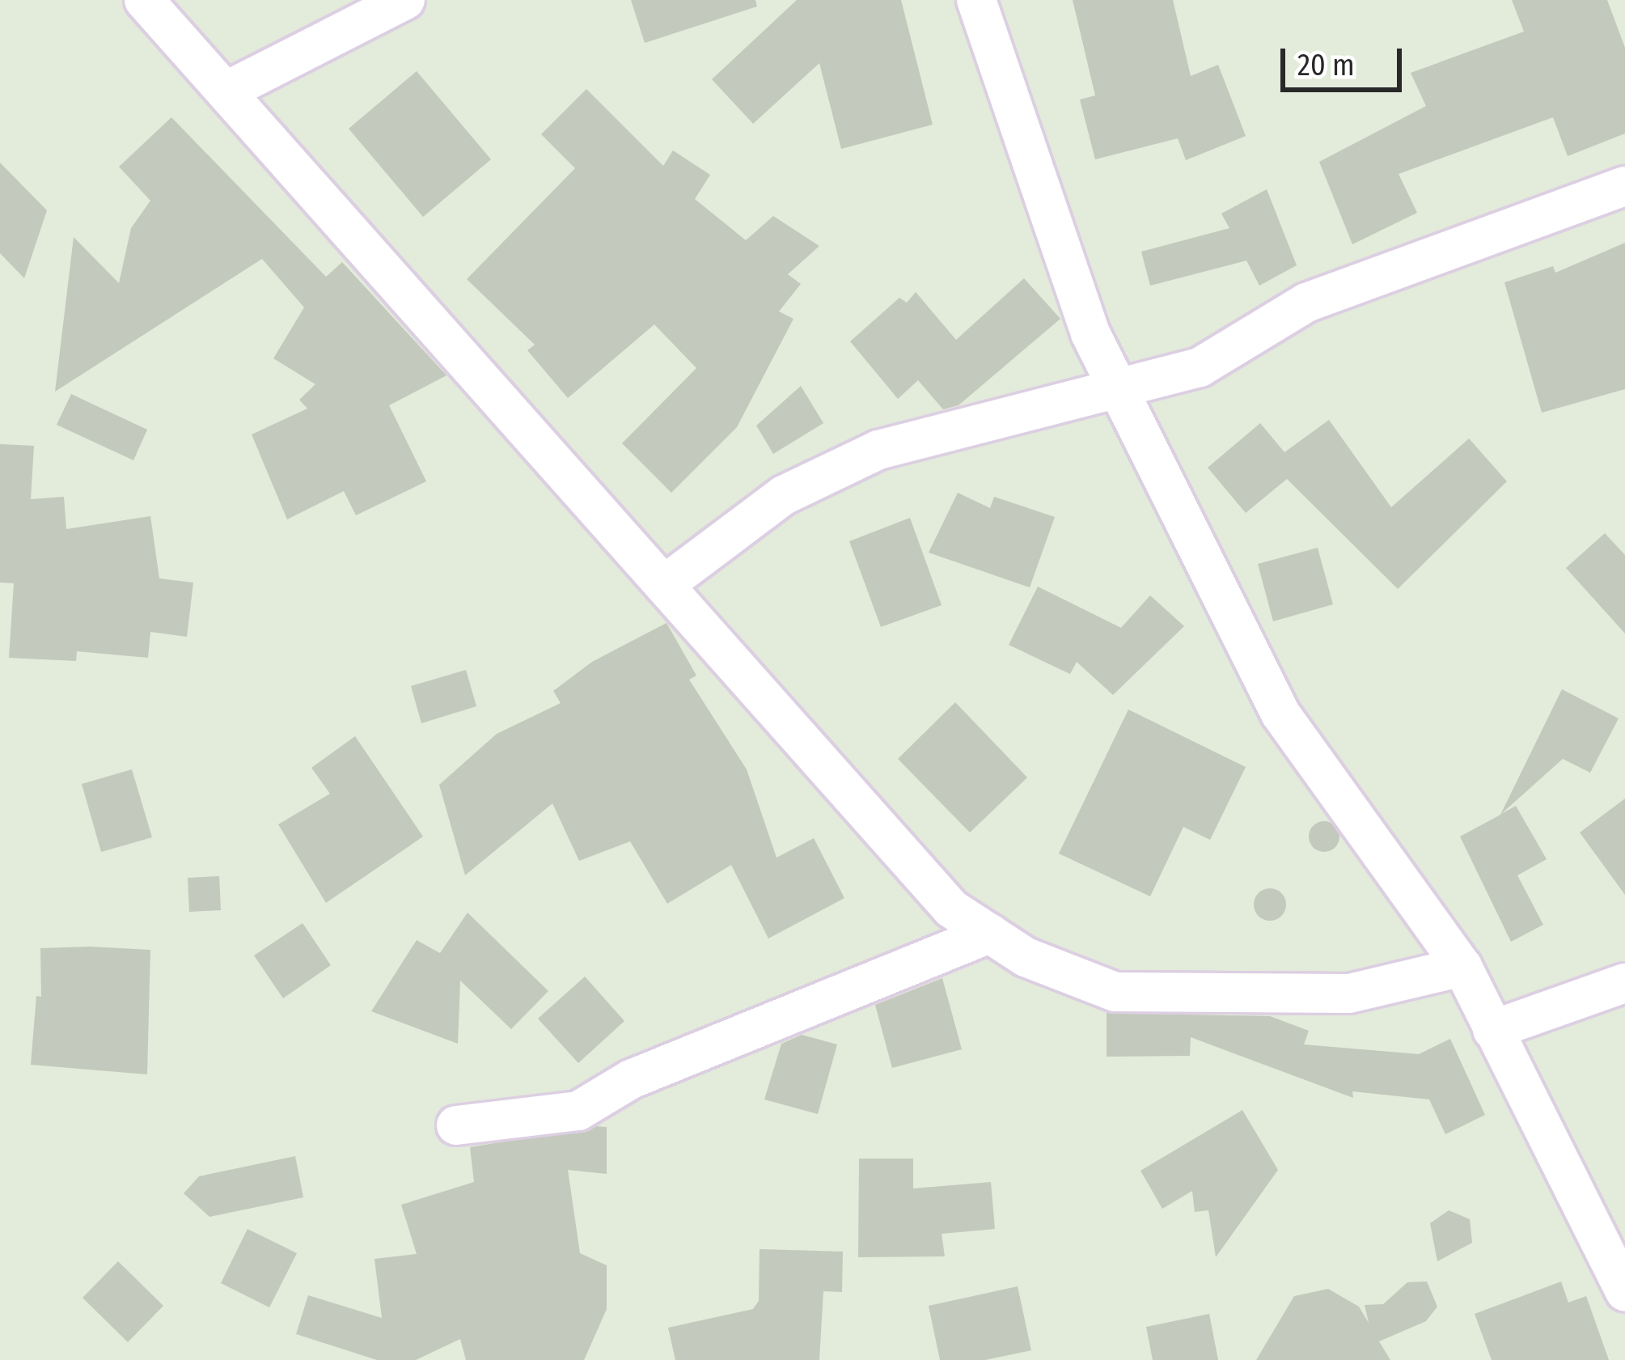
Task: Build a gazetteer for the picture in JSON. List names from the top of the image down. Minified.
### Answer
{"scale_bar":"20 m"}
